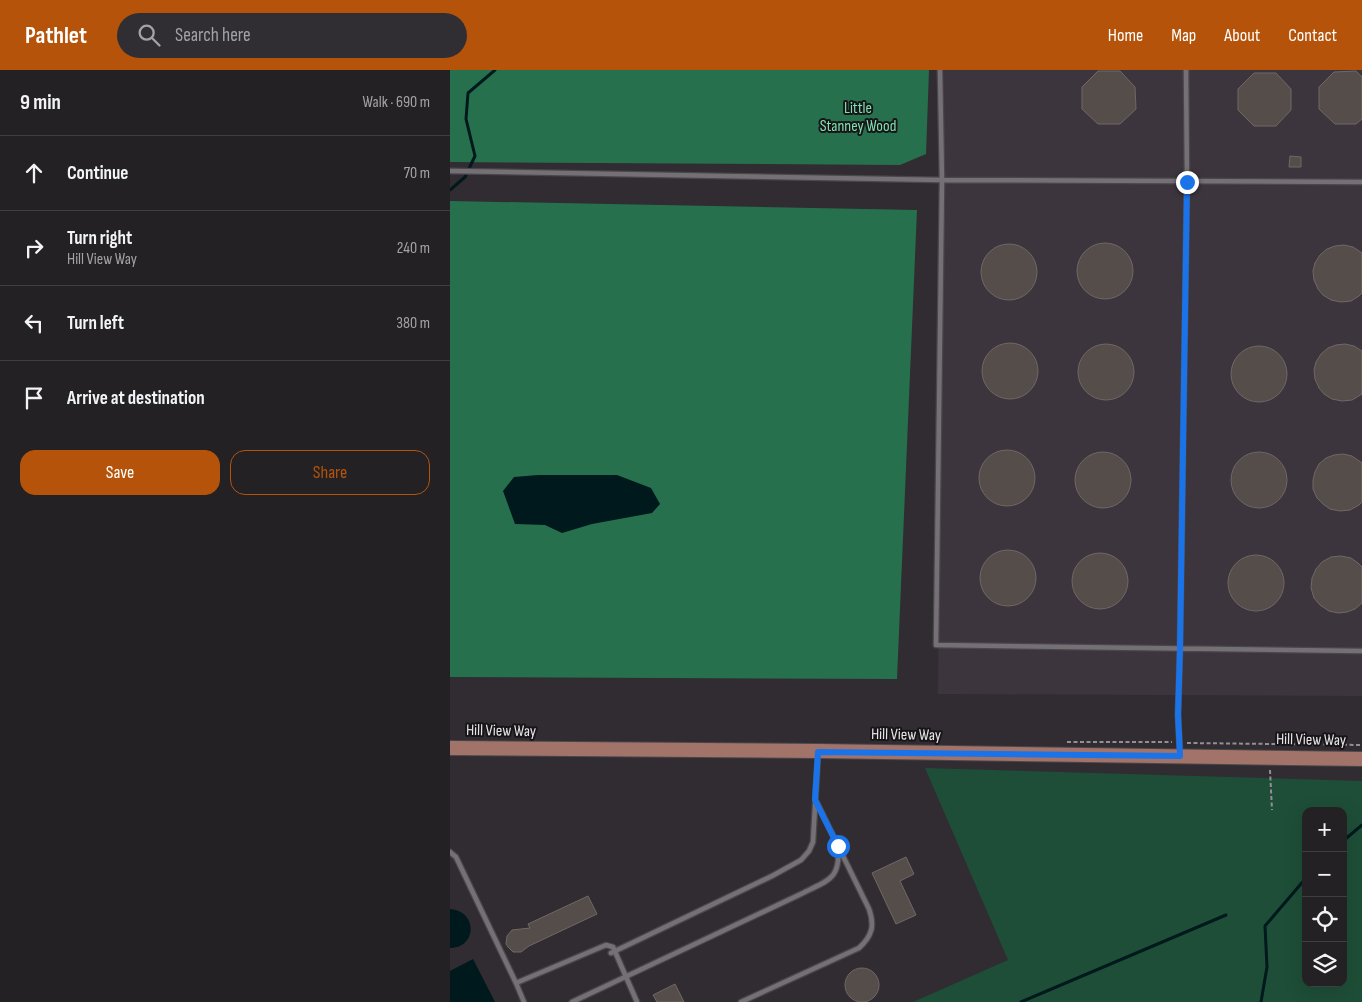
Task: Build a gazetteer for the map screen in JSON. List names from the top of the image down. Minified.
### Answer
{"streets":{"main road":["Hill View Way"]},"parks":["Little Stanney Wood"],"page":{"header":"Pathlet","search":"Search here","nav":["Home","Map","About","Contact"],"heading":["9 min","Walk · 690 m"],"list":[["Continue","70 m"],["Turn right","Hill View Way","240 m"],["Turn left","380 m"],"Arrive at destination"],"buttons":["Save","Share"],"map_buttons":["+","−"]}}
